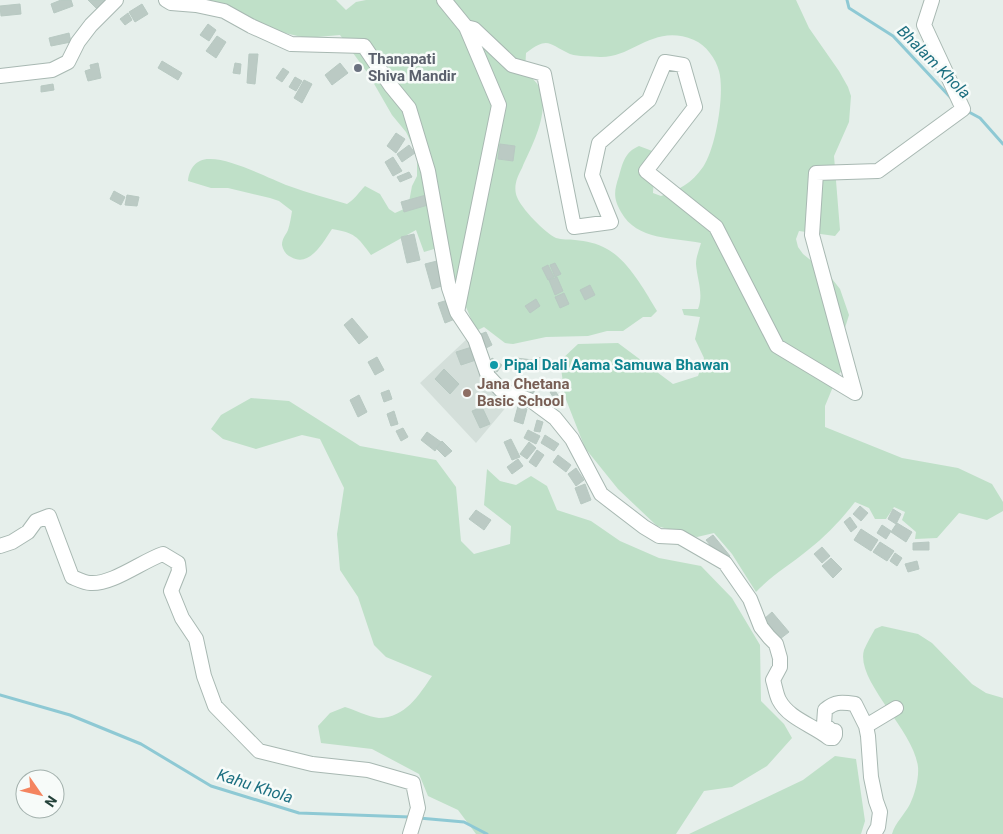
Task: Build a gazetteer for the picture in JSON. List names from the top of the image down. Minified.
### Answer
{"water":["Bhalam Khola","Kahu Khola"],"places":["Thanapati Shiva Mandir","Pipal Dali Aama Samuwa Bhawan","Jana Chetana Basic School"],"north":"bottom right"}
